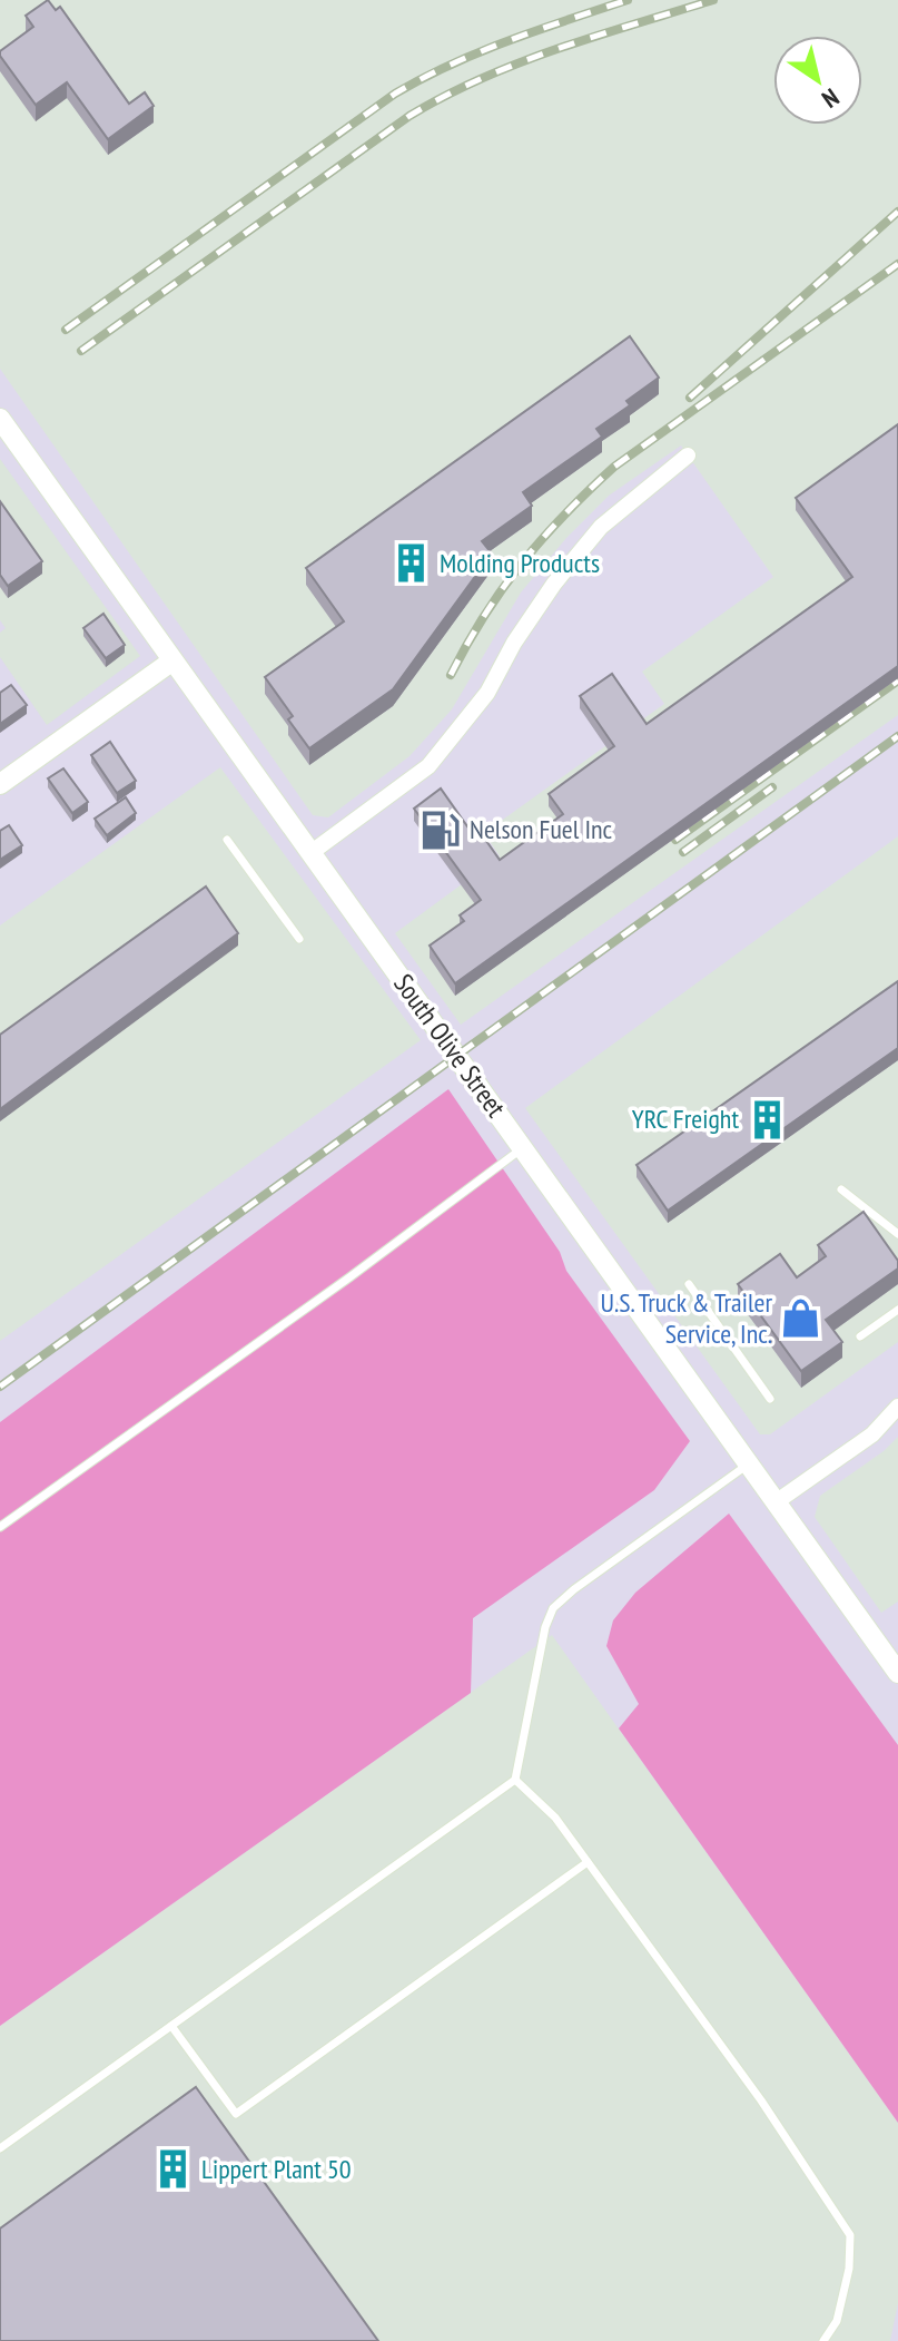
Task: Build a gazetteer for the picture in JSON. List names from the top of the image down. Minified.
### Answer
{"streets":{"street":["South Olive Street"]},"places":{"building":["Molding Products","YRC Freight","Lippert Plant 50"],"fuel station":["Nelson Fuel Inc"],"shop":["U.S. Truck & Trailer Service, Inc."]},"north":"bottom right"}
